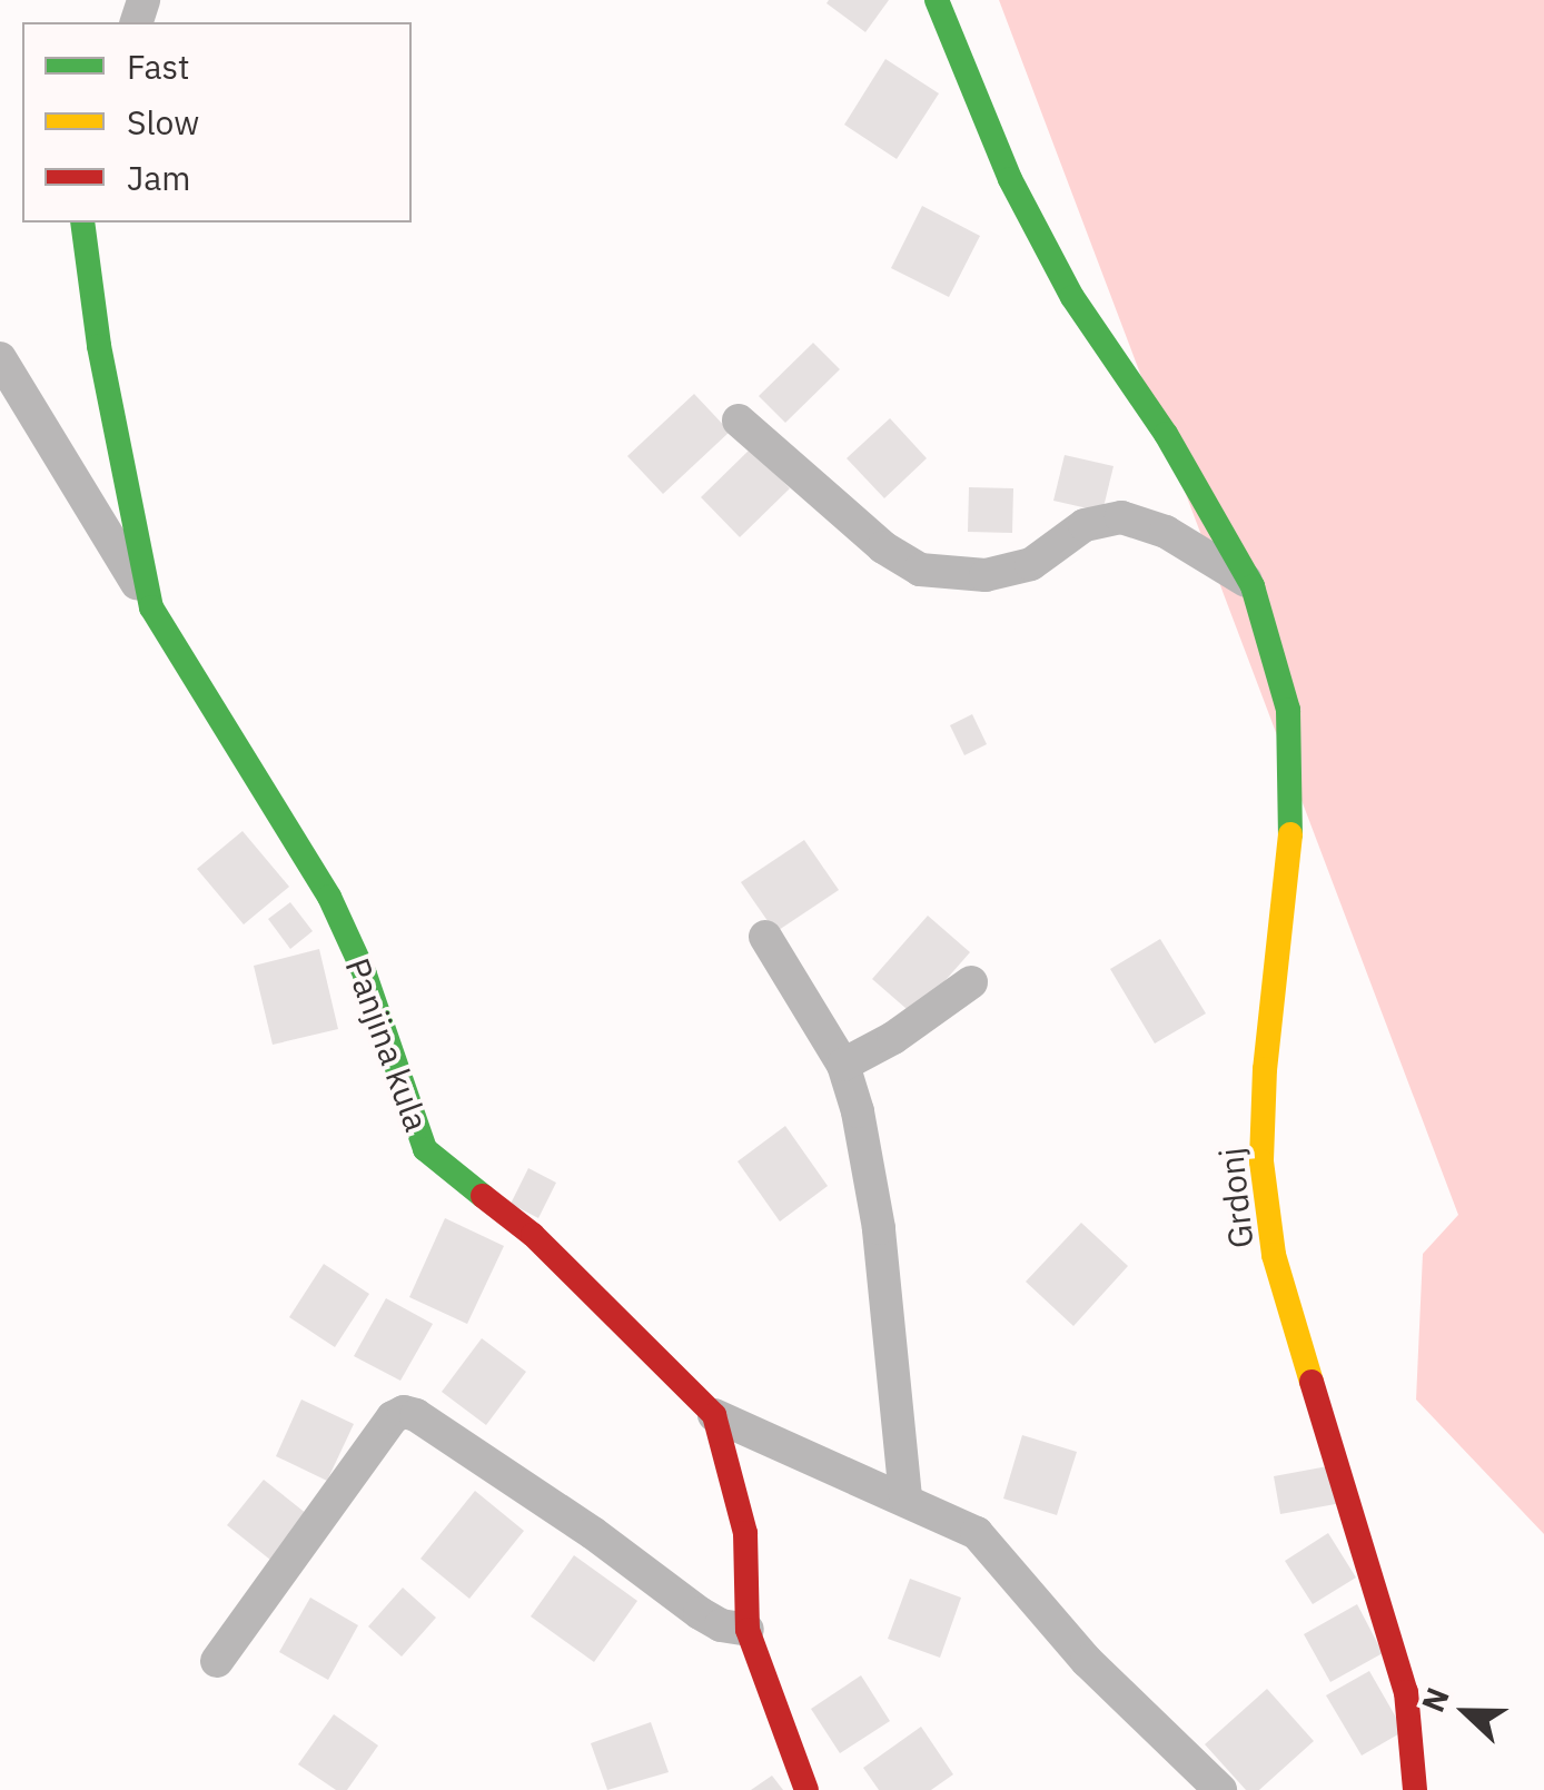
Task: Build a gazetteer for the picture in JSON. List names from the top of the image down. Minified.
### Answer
{"streets":{"street":["Panjina kula","Grdonj"]},"legend":["Fast","Slow","Jam"],"north":"left"}
